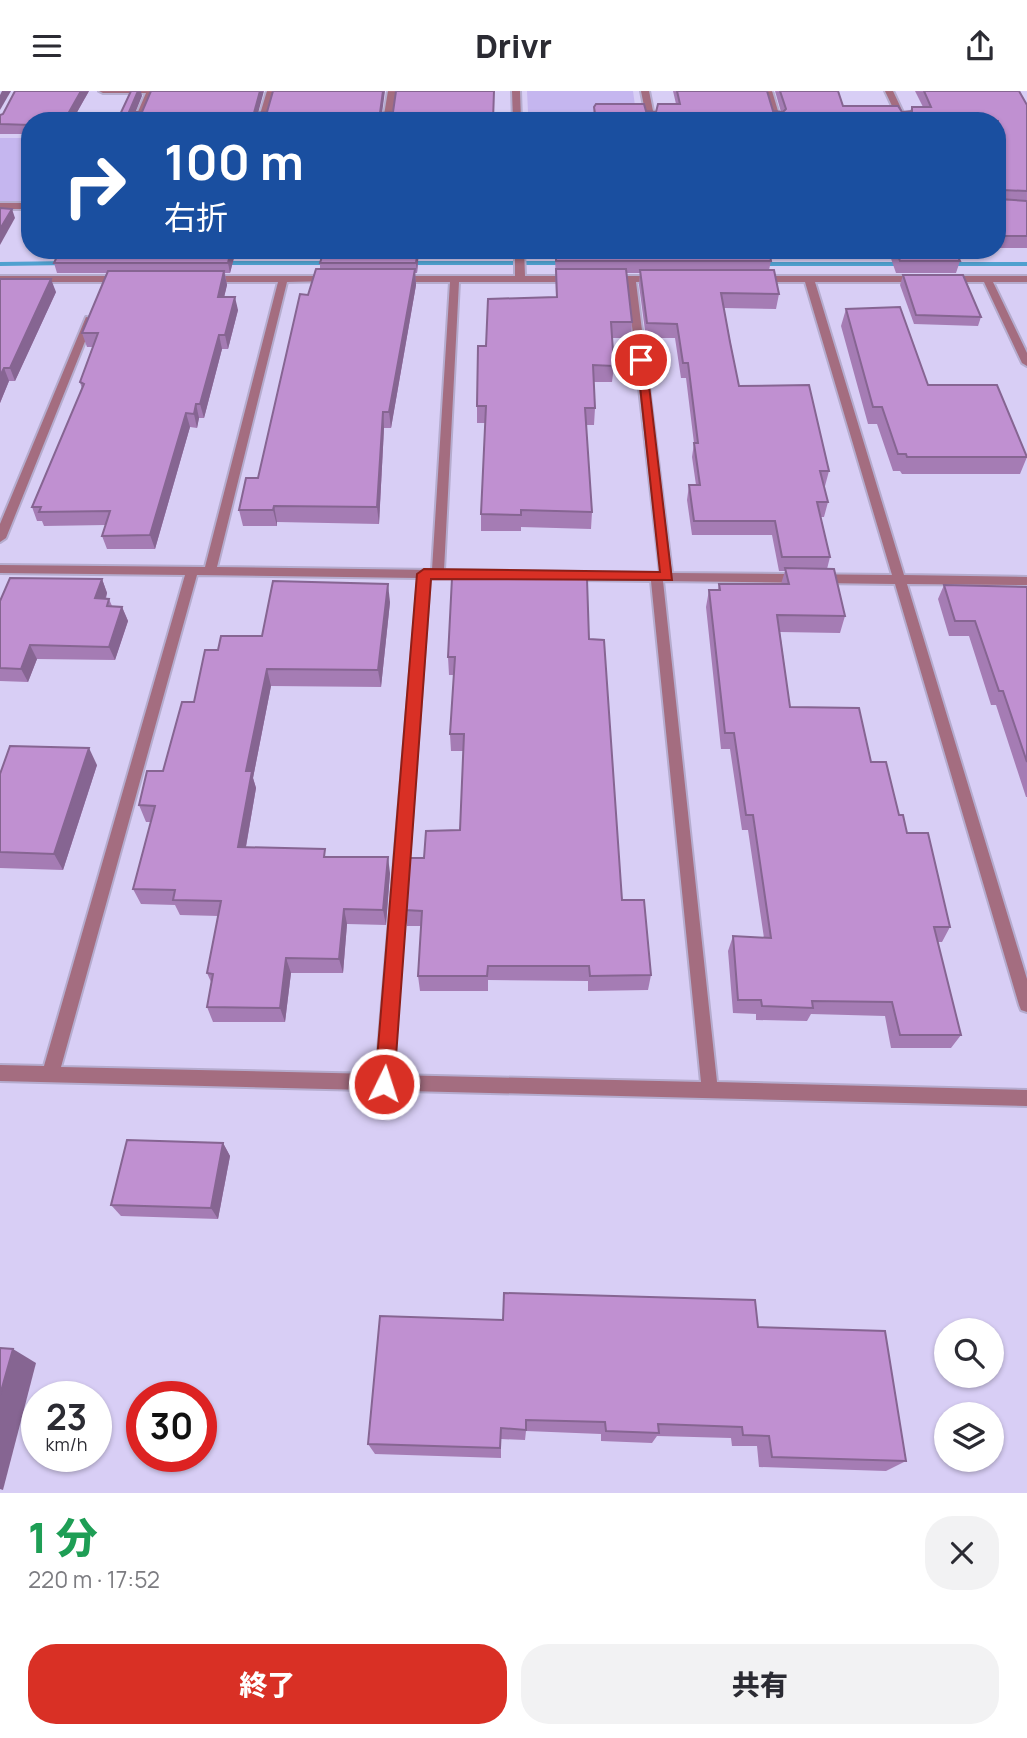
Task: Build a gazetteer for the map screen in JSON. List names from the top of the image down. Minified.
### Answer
{"page":{"header":"Drivr","turn":["100 m","右折"],"speed":"23 km/h","limit":"30","heading":["1 分","220 m · 17:52"],"buttons":["終了","共有"]}}
